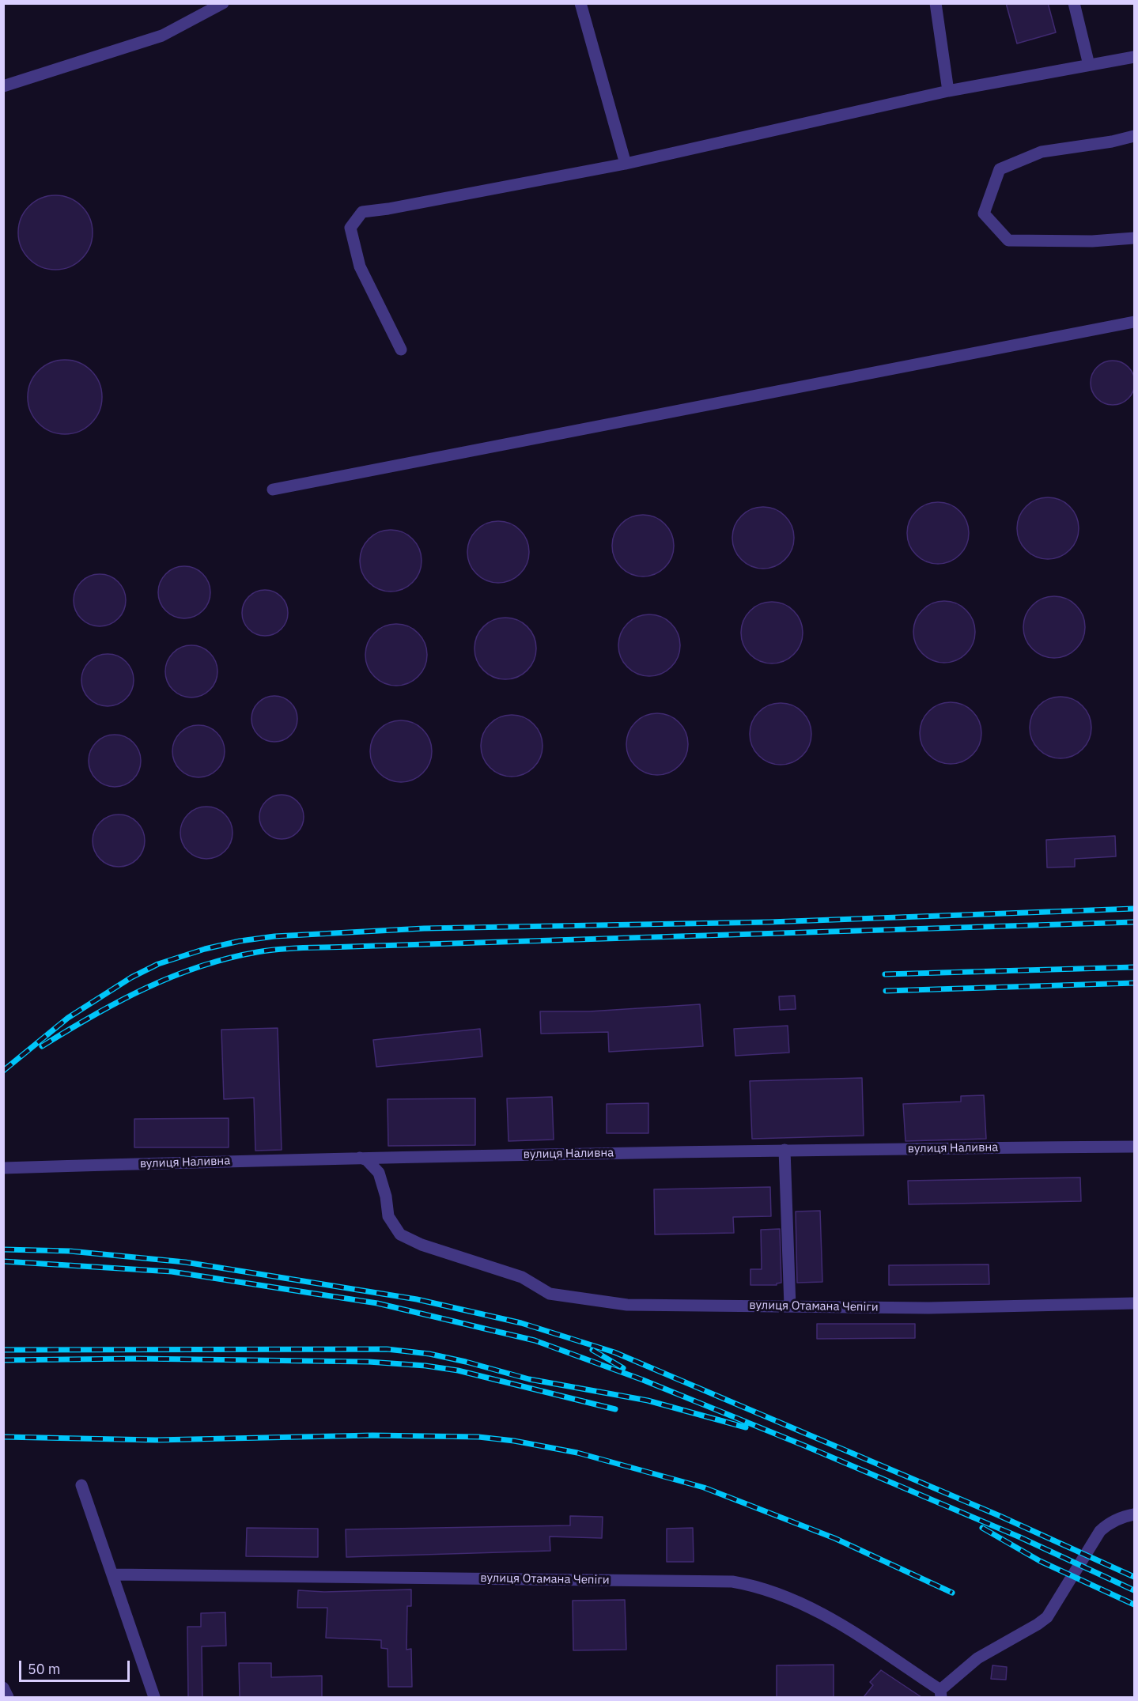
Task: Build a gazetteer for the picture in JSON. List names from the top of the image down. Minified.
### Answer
{"streets":{"street":["вулиця Наливна","вулиця Отамана Чепіги"]},"crossings":[["вулиця Наливна","вулиця Отамана Чепіги"]],"scale_bar":"50 m"}
